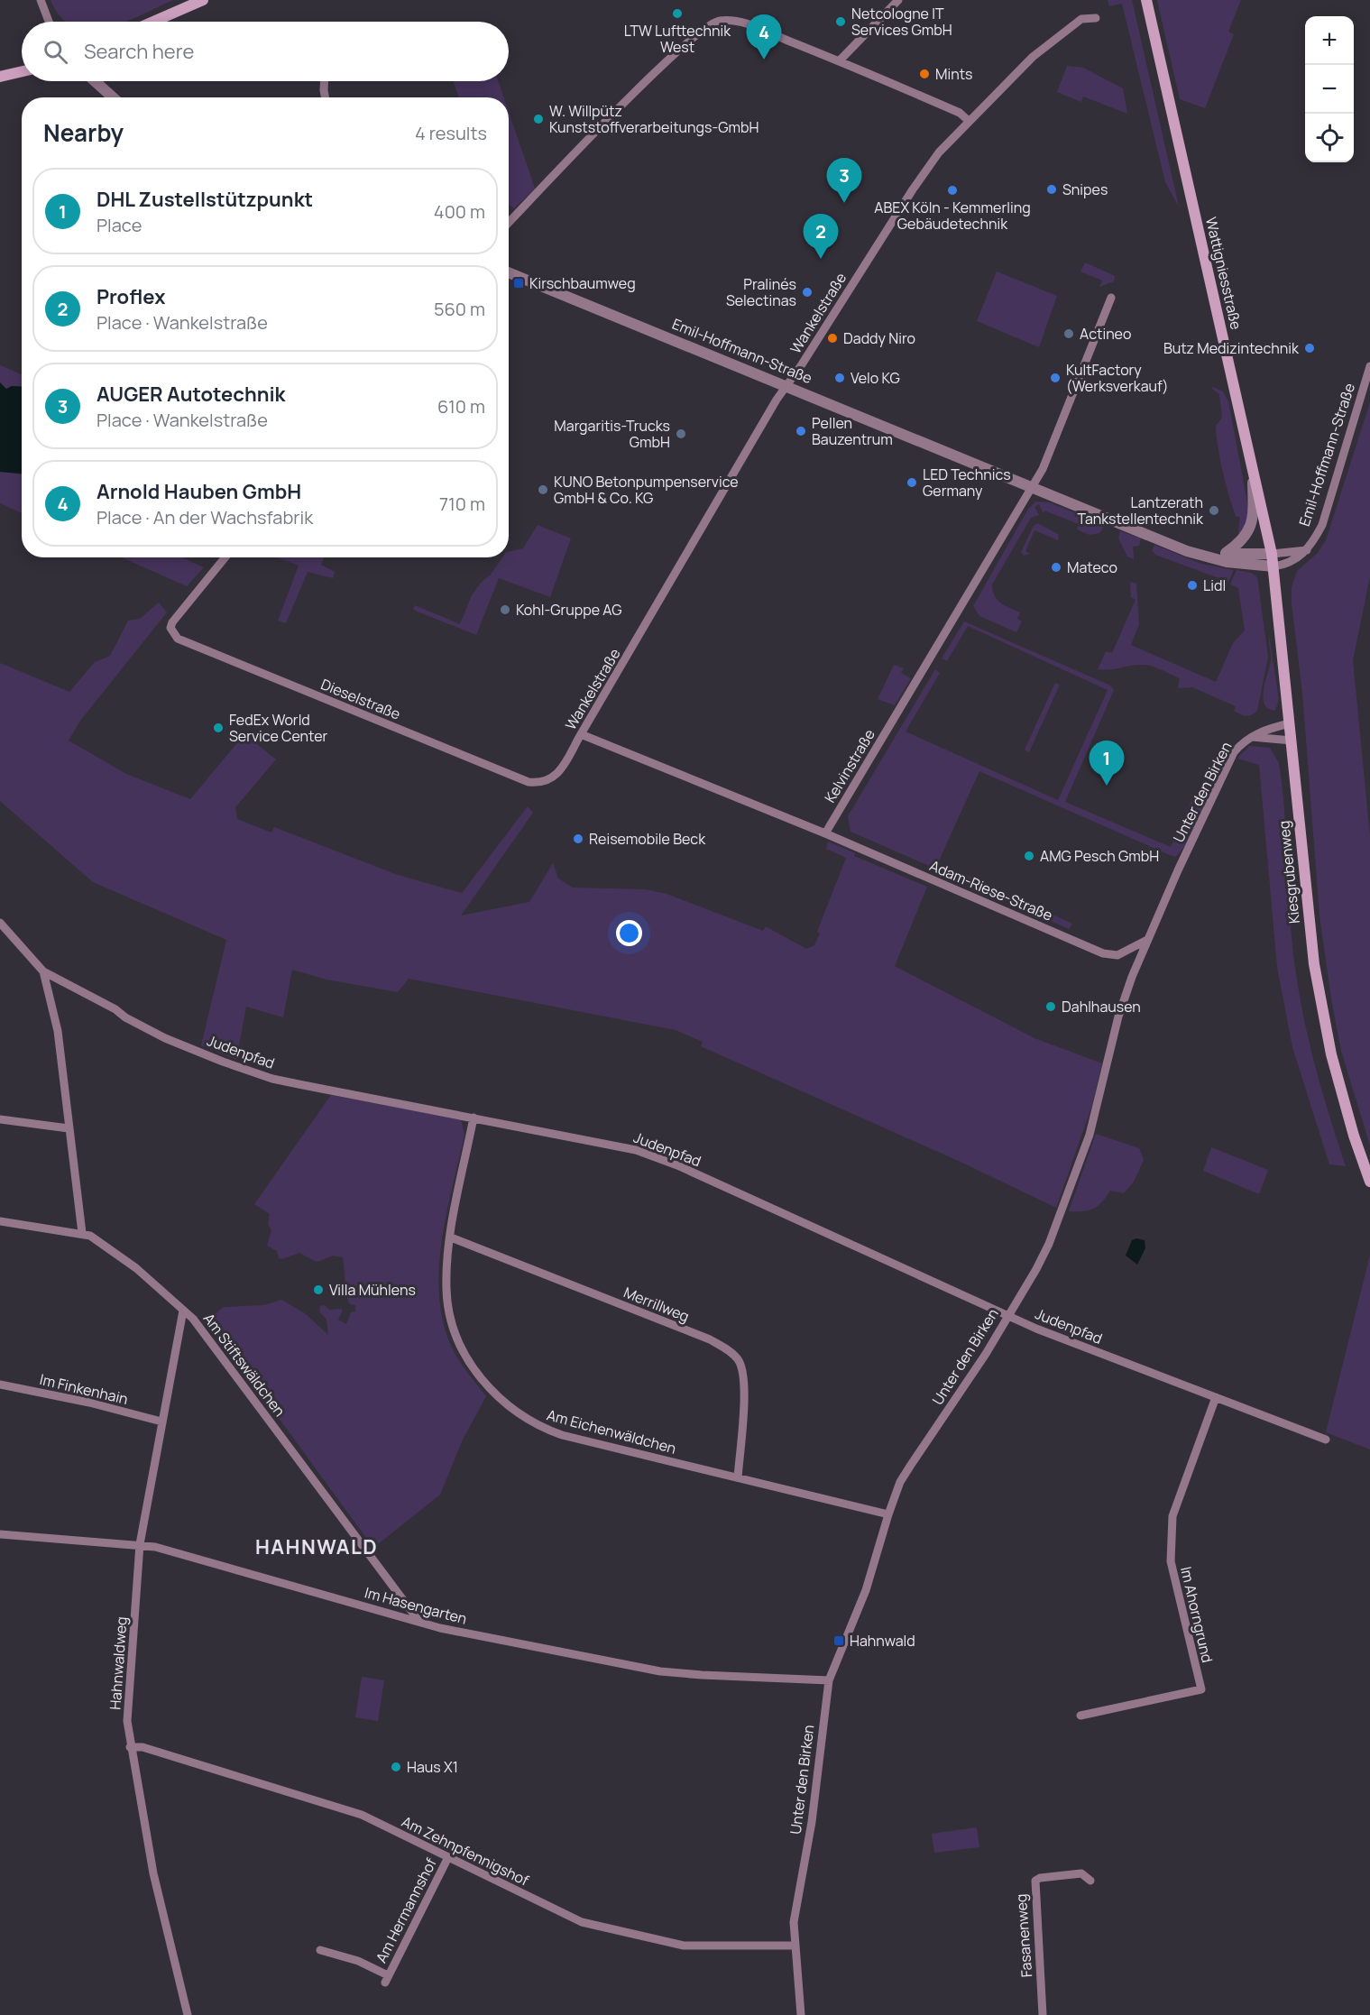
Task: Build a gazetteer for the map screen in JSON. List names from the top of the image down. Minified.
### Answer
{"streets":{"main road":["Wattigniesstraße","Kiesgrubenweg"],"street":["Wankelstraße","Emil-Hoffmann-Straße","Dieselstraße","Kelvinstraße","Unter den Birken","Adam-Riese-Straße","Judenpfad","Merrillweg","Am Stiftswäldchen","Im Finkenhain","Am Eichenwäldchen","Im Hasengarten","Im Ahorngrund","Hahnwaldweg","Am Zehnpfennigshof","Am Hermannshof","Fasanenweg"]},"crossings":[["Wattigniesstraße","Emil-Hoffmann-Straße"],["Wattigniesstraße","Kiesgrubenweg"],["Wankelstraße","Emil-Hoffmann-Straße"],["Wankelstraße","Dieselstraße"],["Emil-Hoffmann-Straße","Kelvinstraße"],["Emil-Hoffmann-Straße","Kiesgrubenweg"],["Kelvinstraße","Adam-Riese-Straße"],["Unter den Birken","Kiesgrubenweg"],["Unter den Birken","Adam-Riese-Straße"],["Unter den Birken","Judenpfad"],["Unter den Birken","Am Eichenwäldchen"],["Unter den Birken","Im Hasengarten"],["Unter den Birken","Am Zehnpfennigshof"],["Judenpfad","Am Eichenwäldchen"],["Judenpfad","Im Ahorngrund"],["Merrillweg","Am Eichenwäldchen"],["Am Stiftswäldchen","Im Hasengarten"],["Am Stiftswäldchen","Hahnwaldweg"],["Im Finkenhain","Hahnwaldweg"],["Im Hasengarten","Hahnwaldweg"],["Hahnwaldweg","Am Zehnpfennigshof"],["Am Zehnpfennigshof","Am Hermannshof"]],"districts":["HAHNWALD"],"places":{"other":["LTW Lufttechnik West","Netcologne IT Services GmbH","Mints","W. Willpütz Kunststoffverarbeitungs-GmbH","Snipes","ABEX Köln - Kemmerling Gebäudetechnik","Pralinés Selectinas","Actineo","Daddy Niro","Butz Medizintechnik","Velo KG","KultFactory (Werksverkauf)","Pellen Bauzentrum","Margaritis-Trucks GmbH","LED Technics Germany","KUNO Betonpumpenservice GmbH & Co. KG","Lantzerath Tankstellentechnik","Mateco","Lidl","Kohl-Gruppe AG","FedEx World Service Center","Reisemobile Beck","AMG Pesch GmbH","Dahlhausen","Villa Mühlens","Haus X1"],"transit":["Kirschbaumweg","Hahnwald"]},"page":{"pins":["4","3","2","1"],"map_buttons":["+","−"],"search":"Search here","heading":["Nearby","4 results"],"list":[{"mark":"1","name":"DHL Zustellstützpunkt","note":"Place","value":"400 m"},{"mark":"2","name":"Proflex","note":"Place · Wankelstraße","value":"560 m"},{"mark":"3","name":"AUGER Autotechnik","note":"Place · Wankelstraße","value":"610 m"},{"mark":"4","name":"Arnold Hauben GmbH","note":"Place · An der Wachsfabrik","value":"710 m"}]}}
